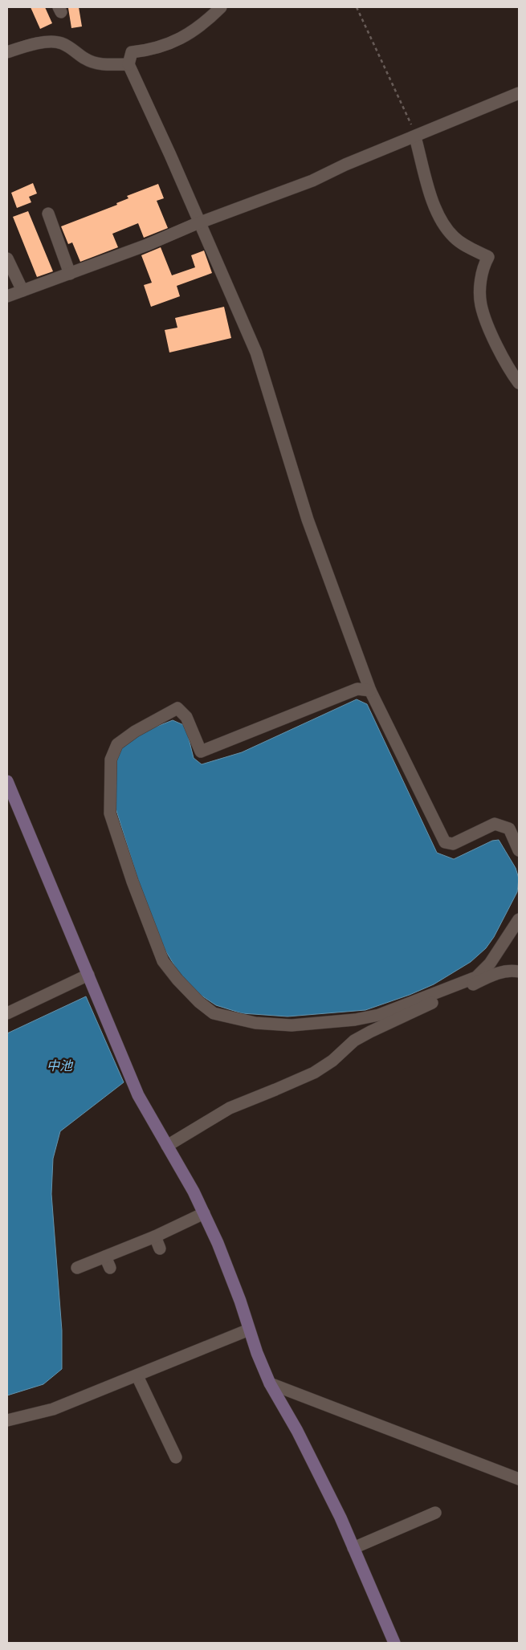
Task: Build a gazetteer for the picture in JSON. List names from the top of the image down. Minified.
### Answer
{"water":["中池"]}
